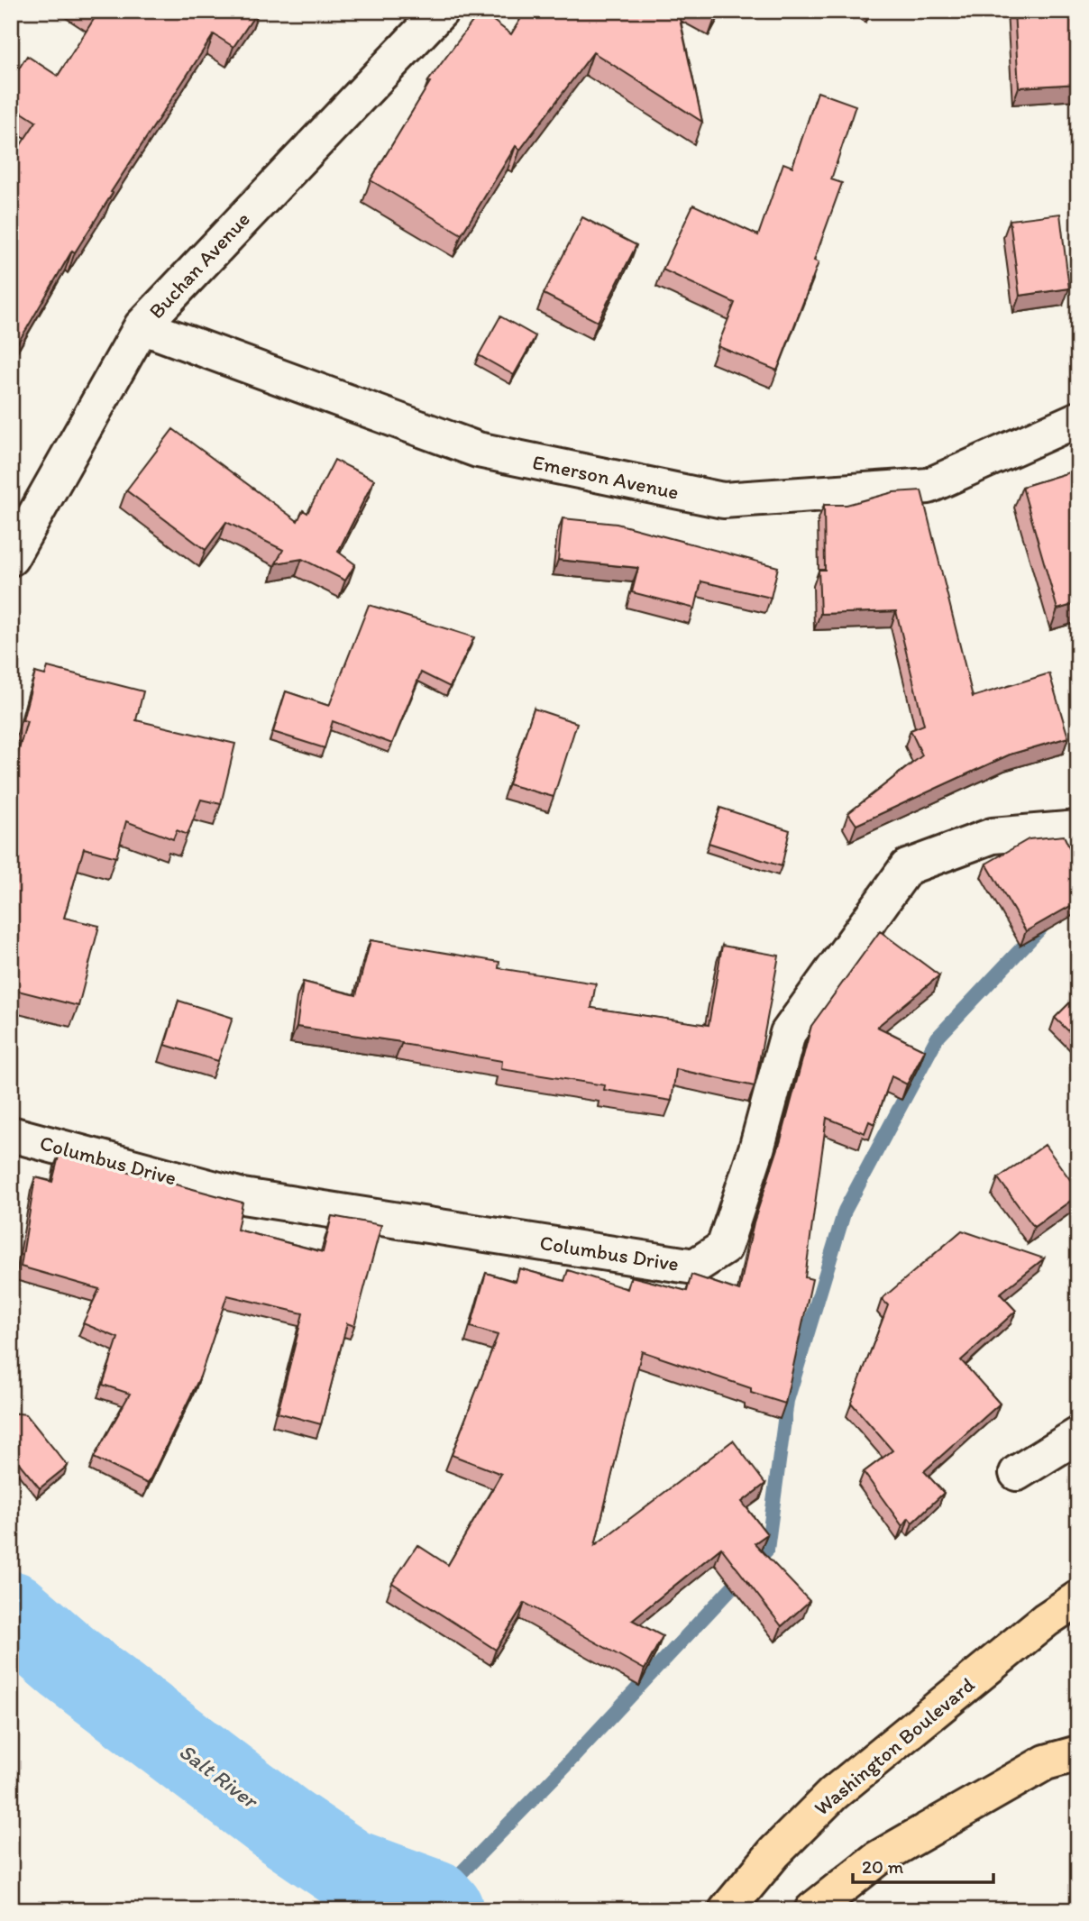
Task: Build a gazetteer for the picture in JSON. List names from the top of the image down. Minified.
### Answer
{"streets":{"highway":["Washington Boulevard"],"street":["Buchan Avenue","Emerson Avenue","Columbus Drive"]},"crossings":[["Buchan Avenue","Emerson Avenue"]],"water":["Salt River"],"scale_bar":"20 m"}
